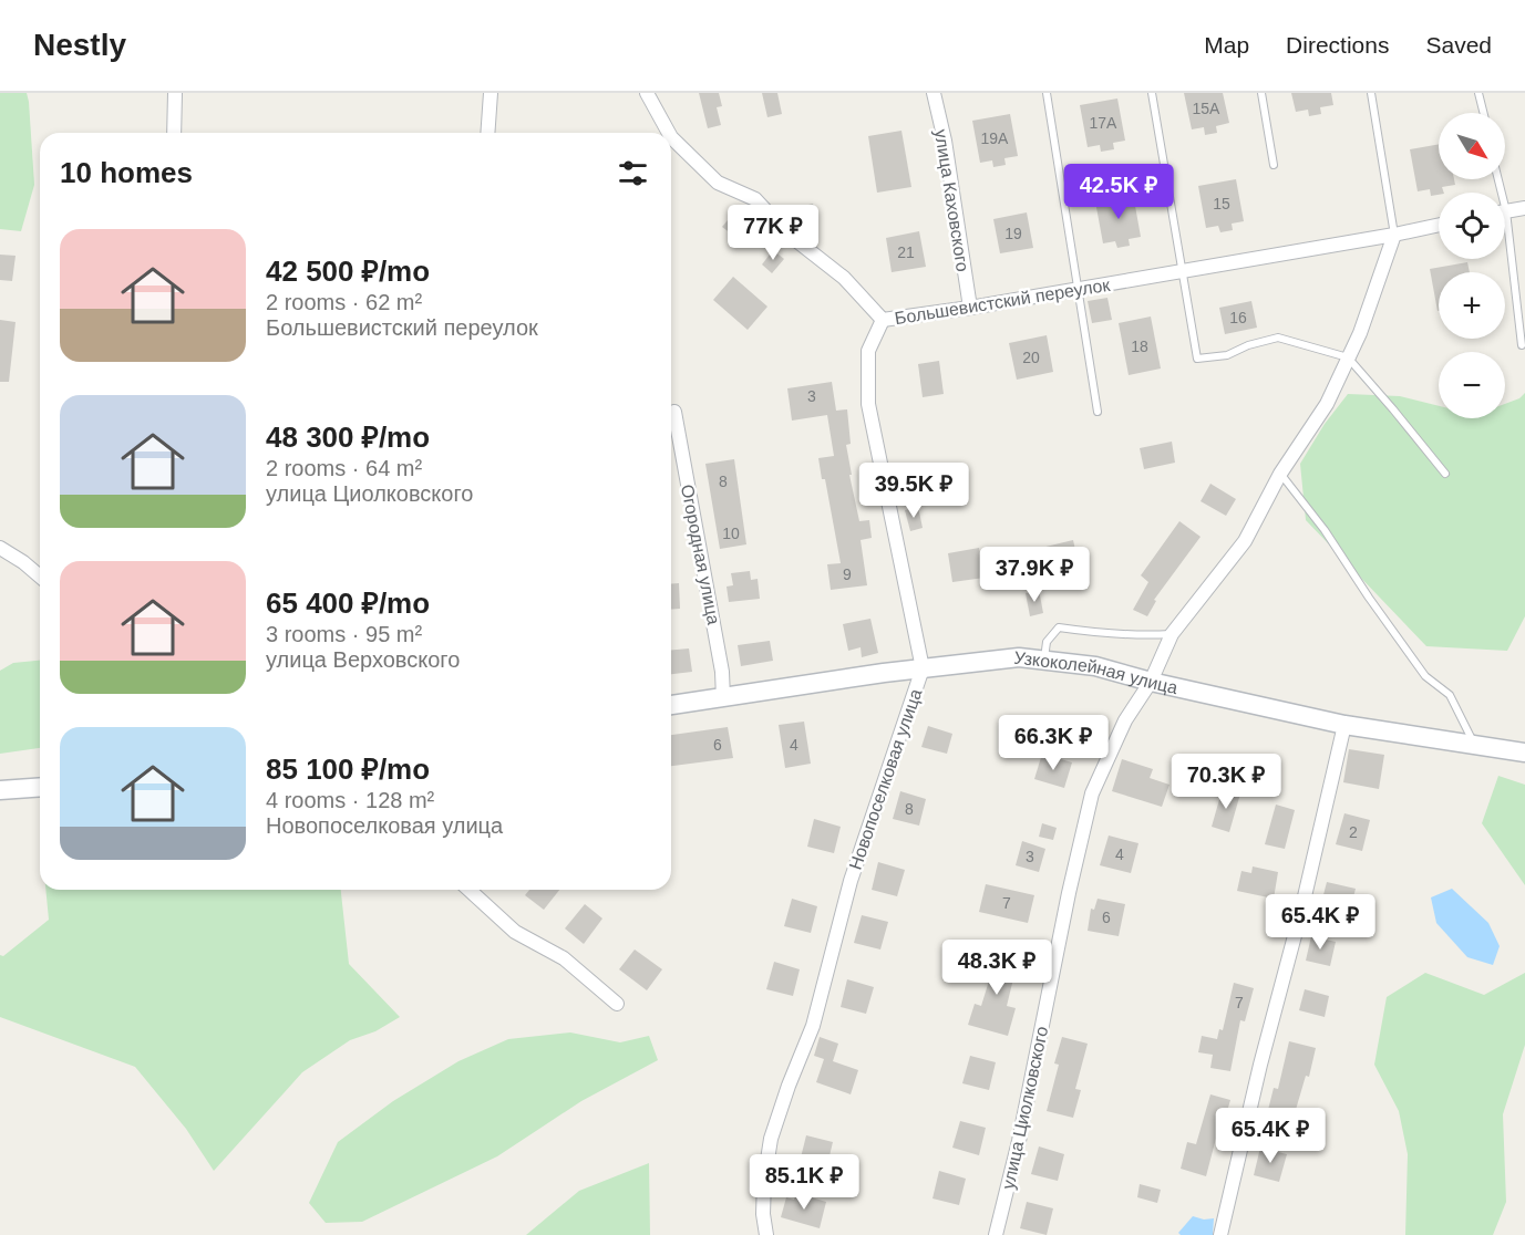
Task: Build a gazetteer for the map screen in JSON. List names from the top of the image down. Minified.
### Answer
{"streets":{"street":["улица Каховского","Большевистский переулок","Огородная улица","Узкоколейная улица","Новопоселковая улица","улица Циолковского"]},"crossings":[["улица Каховского","Большевистский переулок"],["Большевистский переулок","Новопоселковая улица"],["Большевистский переулок","улица Циолковского"],["Огородная улица","Узкоколейная улица"],["Узкоколейная улица","Новопоселковая улица"],["Узкоколейная улица","улица Циолковского"]],"house_numbers":["15А","17А","19А","15","19","21","16","18","20","3","8","10","9","6","4","8","2","4","3","7","6","7"],"north":"bottom right","page":{"header":"Nestly","nav":["Map","Directions","Saved"],"map_buttons":["+","−"],"heading":"10 homes","price":["42.5K ₽","77K ₽","39.5K ₽","37.9K ₽","66.3K ₽","70.3K ₽","65.4K ₽","48.3K ₽","65.4K ₽","85.1K ₽"],"list":[{"name":"42 500 ₽/mo","note":"2 rooms · 62 m² · Большевистский переулок"},{"name":"48 300 ₽/mo","note":"2 rooms · 64 m² · улица Циолковского"},{"name":"65 400 ₽/mo","note":"3 rooms · 95 m² · улица Верховского"},{"name":"85 100 ₽/mo","note":"4 rooms · 128 m² · Новопоселковая улица"}]}}
